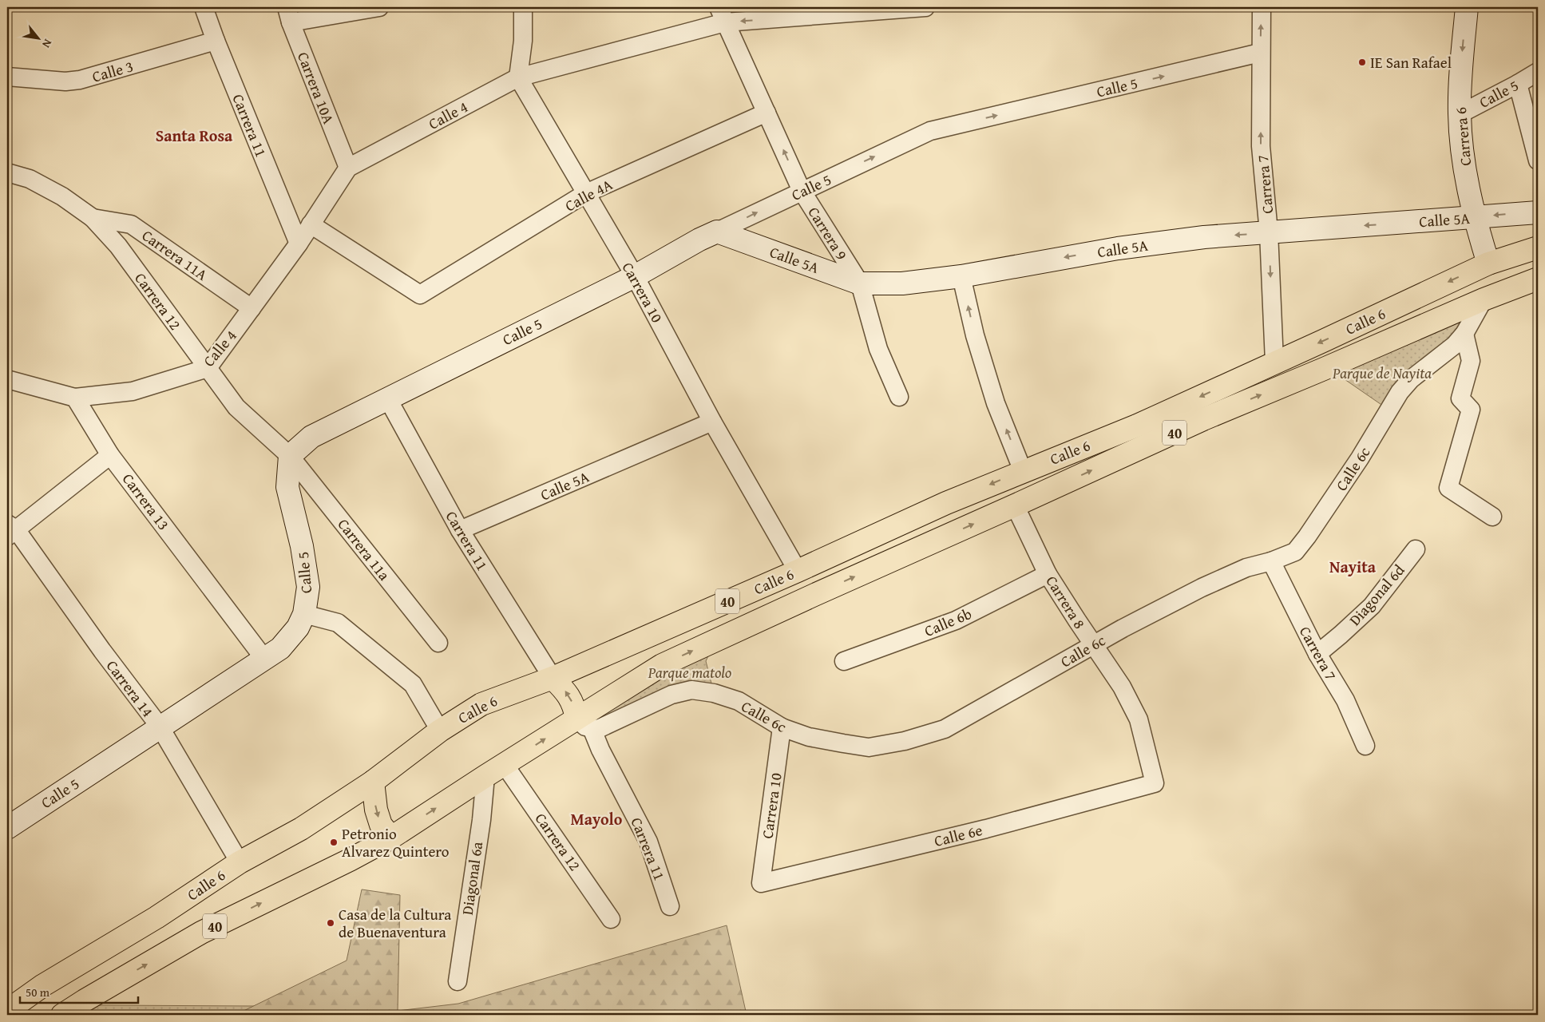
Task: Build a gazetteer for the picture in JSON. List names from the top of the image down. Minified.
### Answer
{"streets":{"highway":["Calle 6","40"],"main road":["Calle 5","Carrera 6","Calle 5A"],"street":["Calle 3","Carrera 10A","Calle 4","Carrera 11","Carrera 7","Calle 4A","Carrera 9","Carrera 11A","Carrera 10","Carrera 12","Calle 6c","Carrera 13","Carrera 11a","Diagonal 6d","Carrera 8","Calle 6b","Carrera 14","Calle 6e","Diagonal 6a"]},"crossings":[["Calle 3","Carrera 11"],["Calle 5","Carrera 11"],["Calle 5","Carrera 6"],["Calle 5","Carrera 7"],["Calle 5","Calle 5A"],["Calle 5","Carrera 9"],["Calle 5","Carrera 10"],["Calle 5","Carrera 12"],["Calle 5","Carrera 13"],["Calle 5","Carrera 11a"],["Calle 5","Carrera 14"],["Carrera 10A","Calle 4"],["Calle 4","Carrera 11"],["Calle 4","Calle 4A"],["Calle 4","Carrera 9"],["Calle 4","Carrera 11A"],["Calle 4","Carrera 10"],["Calle 4","Carrera 12"],["Calle 4","Carrera 13"],["Carrera 11","Calle 5A"],["Carrera 11","Calle 6"],["Carrera 11","Calle 6c"],["Carrera 6","Calle 5A"],["Carrera 6","Calle 6"],["Carrera 7","Calle 5A"],["Carrera 7","Calle 6"],["Carrera 7","Calle 6c"],["Carrera 7","Diagonal 6d"],["Calle 4A","Carrera 9"],["Calle 4A","Carrera 10"],["Calle 5A","Carrera 9"],["Calle 5A","Carrera 10"],["Carrera 11A","Carrera 12"],["Carrera 10","Calle 6"],["Carrera 10","Calle 6c"],["Carrera 10","Calle 6e"],["Carrera 12","Calle 6"],["Carrera 12","Carrera 11a"],["Calle 6","Calle 6c"],["Calle 6","Carrera 8"],["Calle 6","Carrera 14"],["Calle 6","Diagonal 6a"],["Calle 6c","Carrera 8"],["Carrera 8","Calle 6b"],["Carrera 8","Calle 6e"]],"one_way":["Carrera 6","Calle 5A"],"districts":["Santa Rosa","Nayita","Mayolo"],"parks":["Parque de Nayita","Parque matolo"],"places":["IE San Rafael","Petronio Alvarez Quintero","Casa de la Cultura de Buenaventura"],"scale_bar":"50 m","north":"bottom right"}
